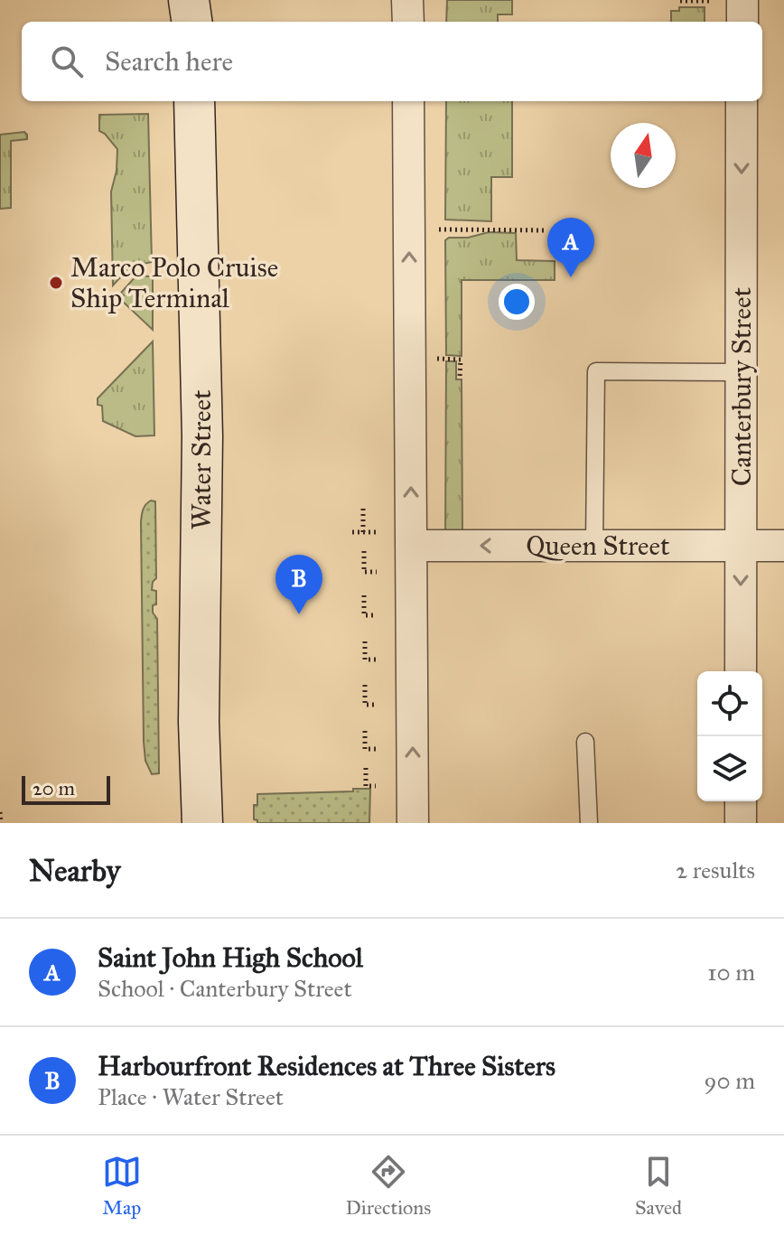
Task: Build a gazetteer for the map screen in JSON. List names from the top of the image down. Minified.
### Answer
{"streets":{"main road":["Water Street"],"street":["Canterbury Street","Queen Street"]},"crossings":[["Canterbury Street","Queen Street"]],"one_way":["Canterbury Street","Queen Street"],"places":["Marco Polo Cruise Ship Terminal"],"scale_bar":"20 m","north":"top","page":{"search":"Search here","pins":["A","B"],"scale":"20 m","heading":["Nearby","2 results"],"list":[{"mark":"A","name":"Saint John High School","note":"School · Canterbury Street","value":"10 m"},{"mark":"B","name":"Harbourfront Residences at Three Sisters","note":"Place · Water Street","value":"90 m"}],"nav":["Map","Directions","Saved"]}}
